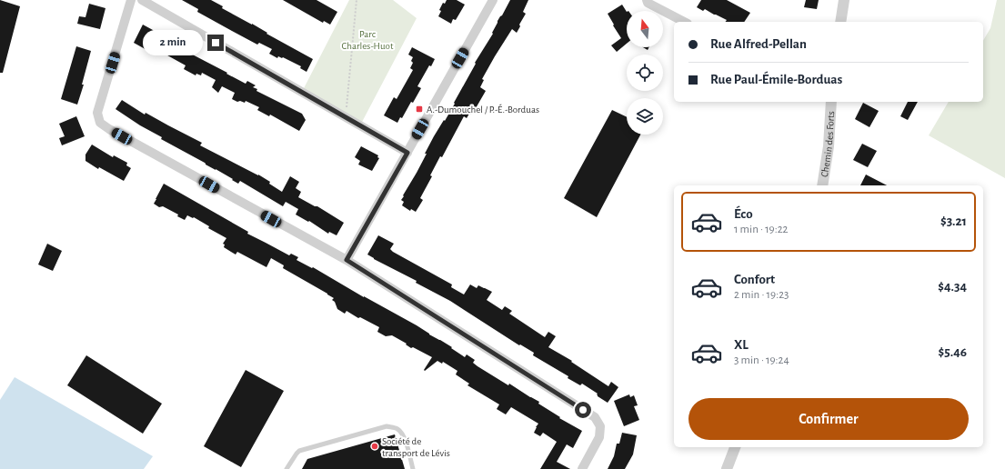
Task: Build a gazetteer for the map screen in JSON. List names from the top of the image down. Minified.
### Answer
{"streets":{"street":["Chemin des Forts"]},"parks":["Parc Charles-Huot"],"places":{"transit":["A.-Dumouchel / P.-É.-Borduas"],"other":["Société de transport de Lévis"]},"north":"top","page":{"banner":["Rue Alfred-Pellan","Rue Paul-Émile-Borduas"],"bubble":"2 min","list":[{"name":"Éco","note":"1 min · 19:22","value":"$3.21"},{"name":"Confort","note":"2 min · 19:23","value":"$4.34"},{"name":"XL","note":"3 min · 19:24","value":"$5.46"}],"buttons":"Confirmer"}}
